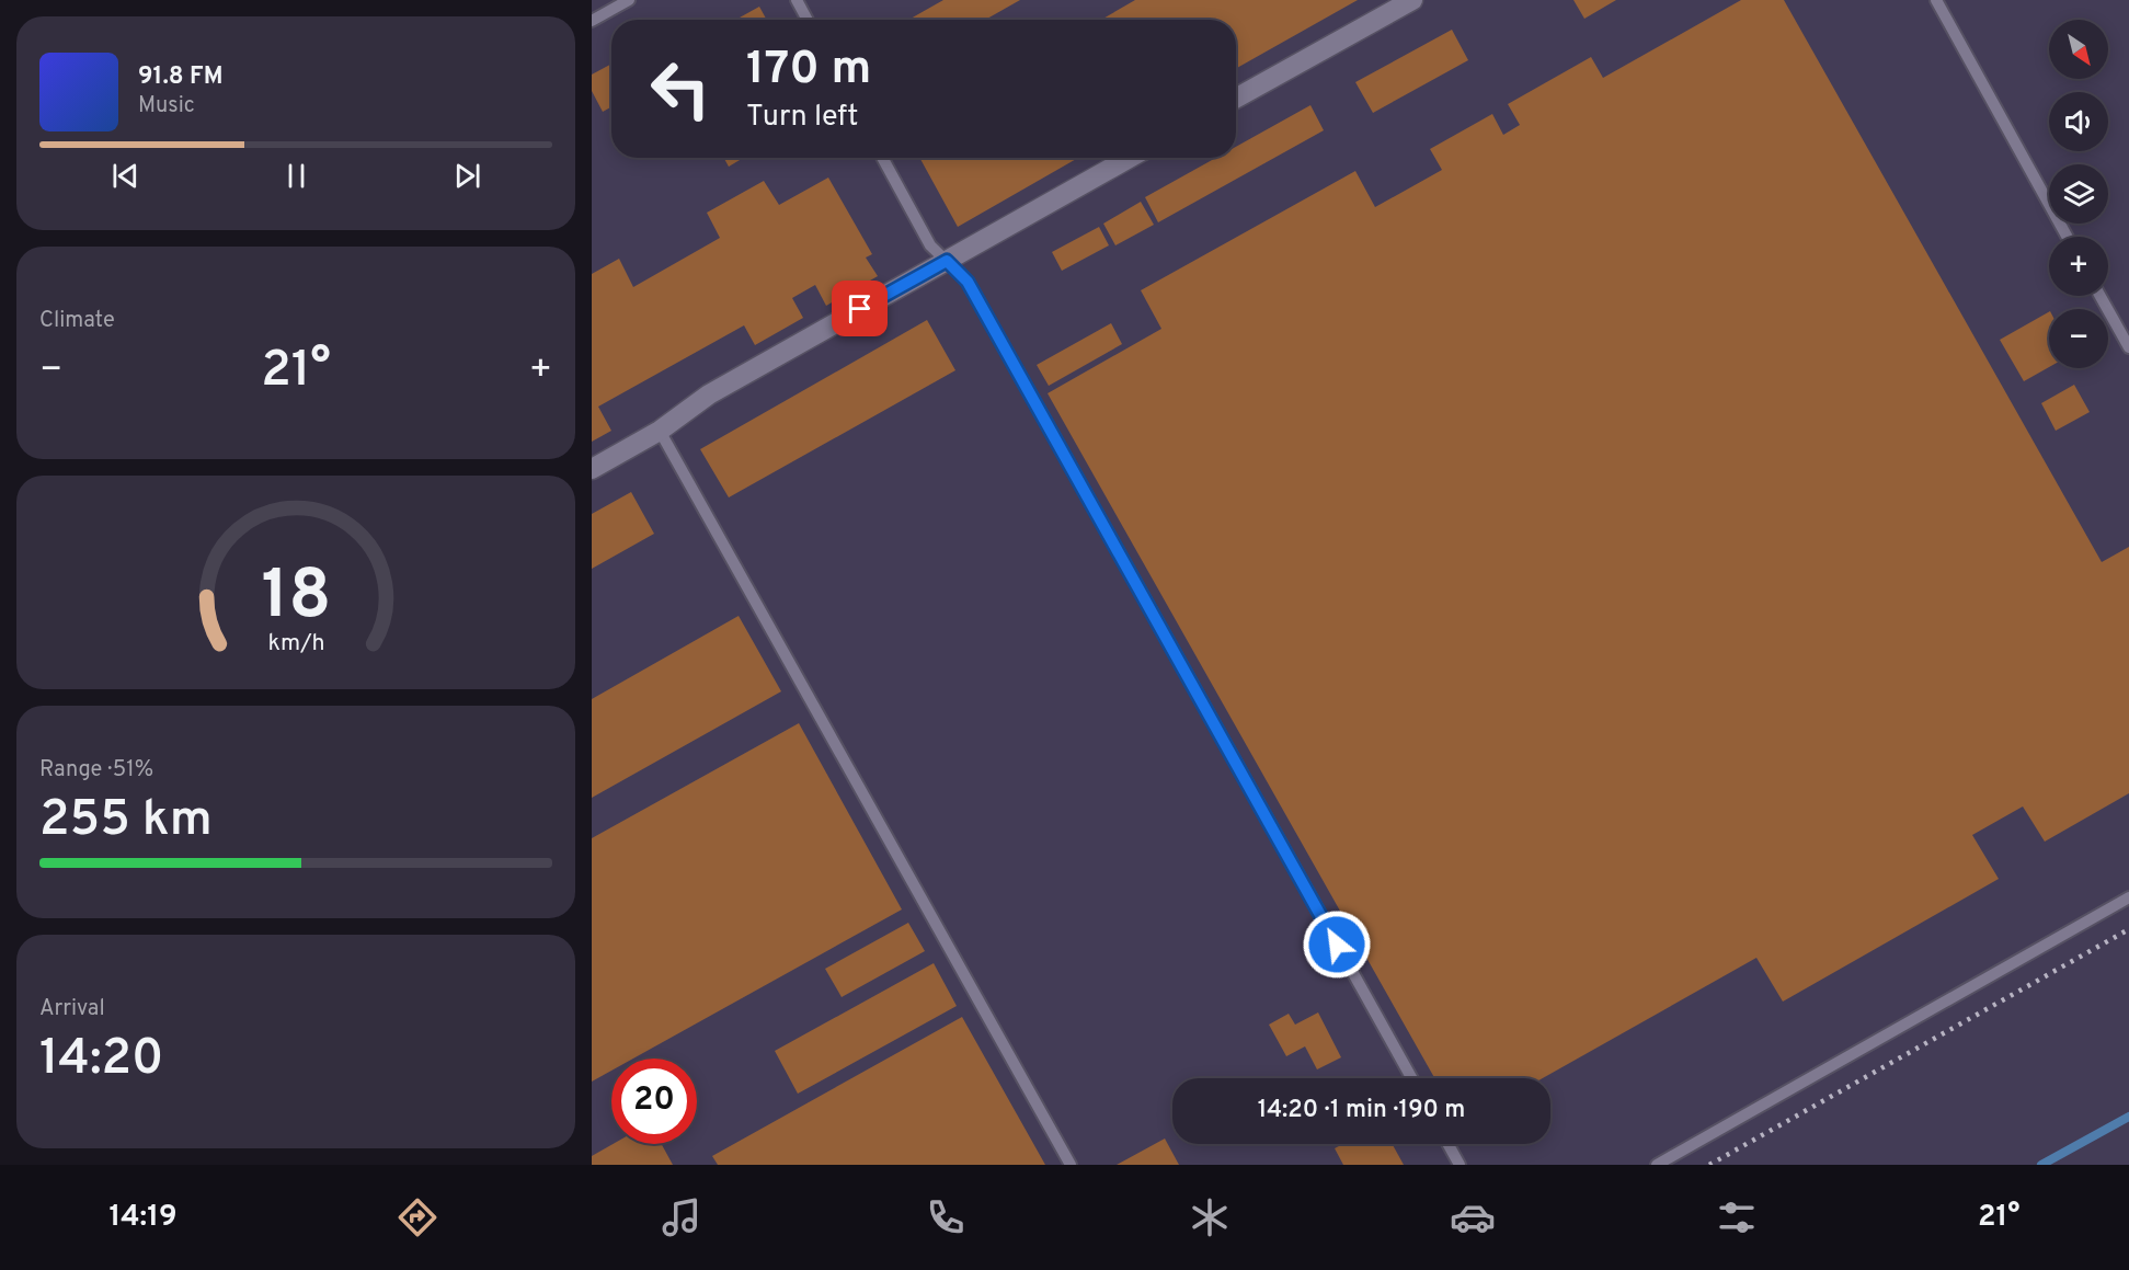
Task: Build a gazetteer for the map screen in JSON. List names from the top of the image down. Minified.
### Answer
{"north":"bottom right","page":{"map_buttons":["+","−"],"turn":["170 m","Turn left"],"song":["91.8 FM","Music"],"tile":["Climate",["Range · 51%","255 km"],["Arrival","14:20"]],"heat":["−","21°","+"],"limit":"20","trip":"14:20 · 1 min · 190 m","tabs":["14:19","21°"],"gauge":["18","km/h"]}}
